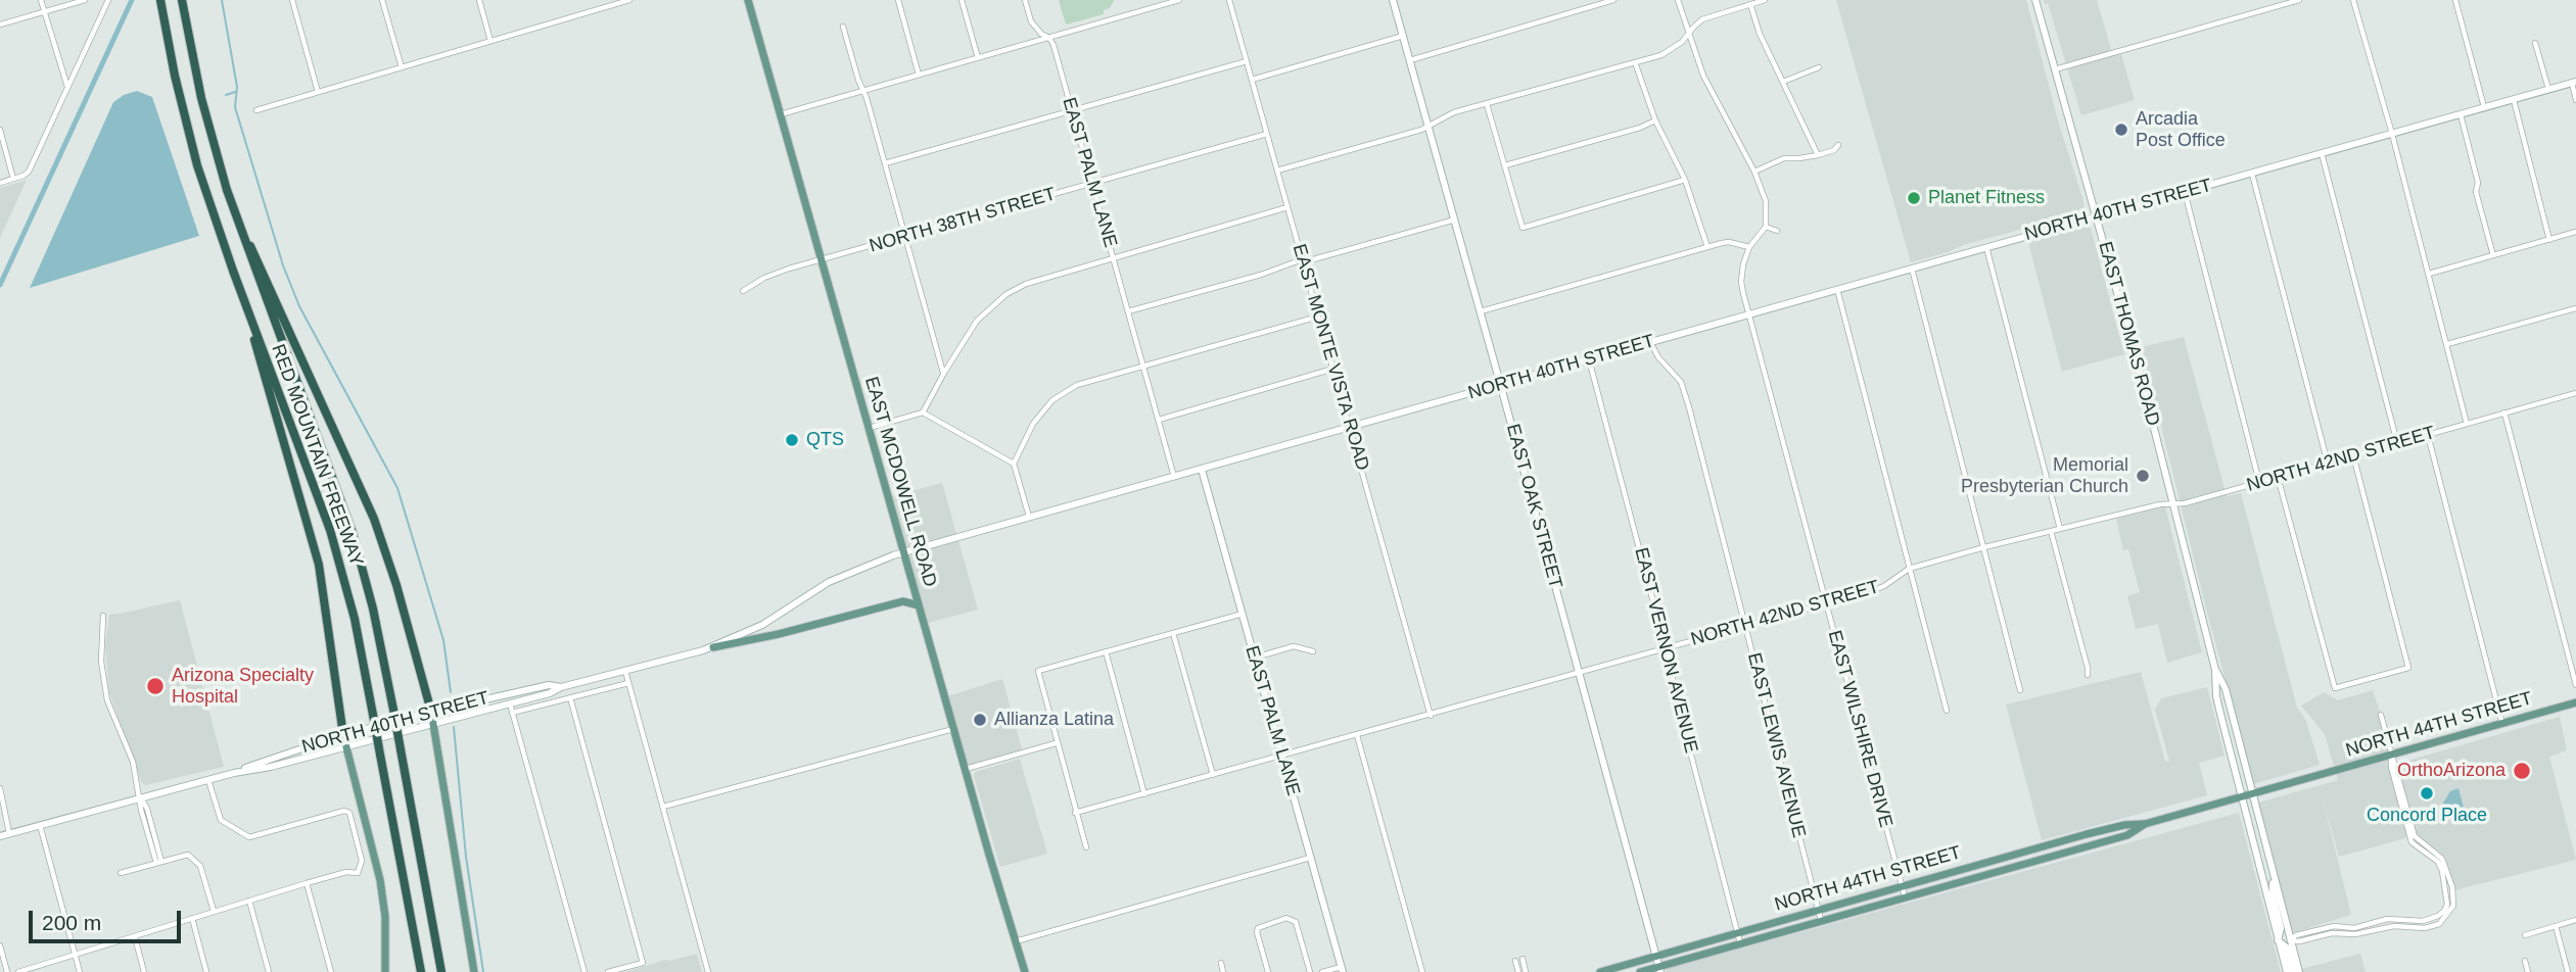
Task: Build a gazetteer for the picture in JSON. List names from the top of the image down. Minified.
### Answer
{"streets":{"highway":["RED MOUNTAIN FREEWAY"],"main road":["EAST PALM LANE","NORTH 40TH STREET","EAST THOMAS ROAD","EAST MCDOWELL ROAD","EAST OAK STREET","NORTH 44TH STREET"],"street":["NORTH 38TH STREET","EAST MONTE VISTA ROAD","NORTH 42ND STREET","EAST VERNON AVENUE","EAST WILSHIRE DRIVE","EAST LEWIS AVENUE"]},"crossings":[["EAST PALM LANE","NORTH 40TH STREET"],["EAST PALM LANE","NORTH 38TH STREET"],["EAST PALM LANE","NORTH 42ND STREET"],["NORTH 40TH STREET","EAST THOMAS ROAD"],["NORTH 40TH STREET","EAST MONTE VISTA ROAD"],["NORTH 40TH STREET","EAST MCDOWELL ROAD"],["NORTH 40TH STREET","EAST OAK STREET"],["NORTH 40TH STREET","EAST VERNON AVENUE"],["NORTH 40TH STREET","EAST WILSHIRE DRIVE"],["NORTH 40TH STREET","EAST LEWIS AVENUE"],["NORTH 38TH STREET","EAST MONTE VISTA ROAD"],["NORTH 38TH STREET","EAST MCDOWELL ROAD"],["EAST THOMAS ROAD","NORTH 42ND STREET"],["EAST THOMAS ROAD","NORTH 44TH STREET"],["EAST MONTE VISTA ROAD","NORTH 42ND STREET"],["NORTH 42ND STREET","EAST OAK STREET"],["NORTH 42ND STREET","EAST VERNON AVENUE"],["NORTH 42ND STREET","EAST WILSHIRE DRIVE"],["NORTH 42ND STREET","EAST LEWIS AVENUE"],["EAST OAK STREET","NORTH 44TH STREET"],["EAST VERNON AVENUE","NORTH 44TH STREET"],["NORTH 44TH STREET","EAST WILSHIRE DRIVE"],["NORTH 44TH STREET","EAST LEWIS AVENUE"]],"places":["Arcadia Post Office","Planet Fitness","QTS","Memorial Presbyterian Church","Arizona Specialty Hospital","Allianza Latina","OrthoArizona","Concord Place"],"scale_bar":"200 m"}
